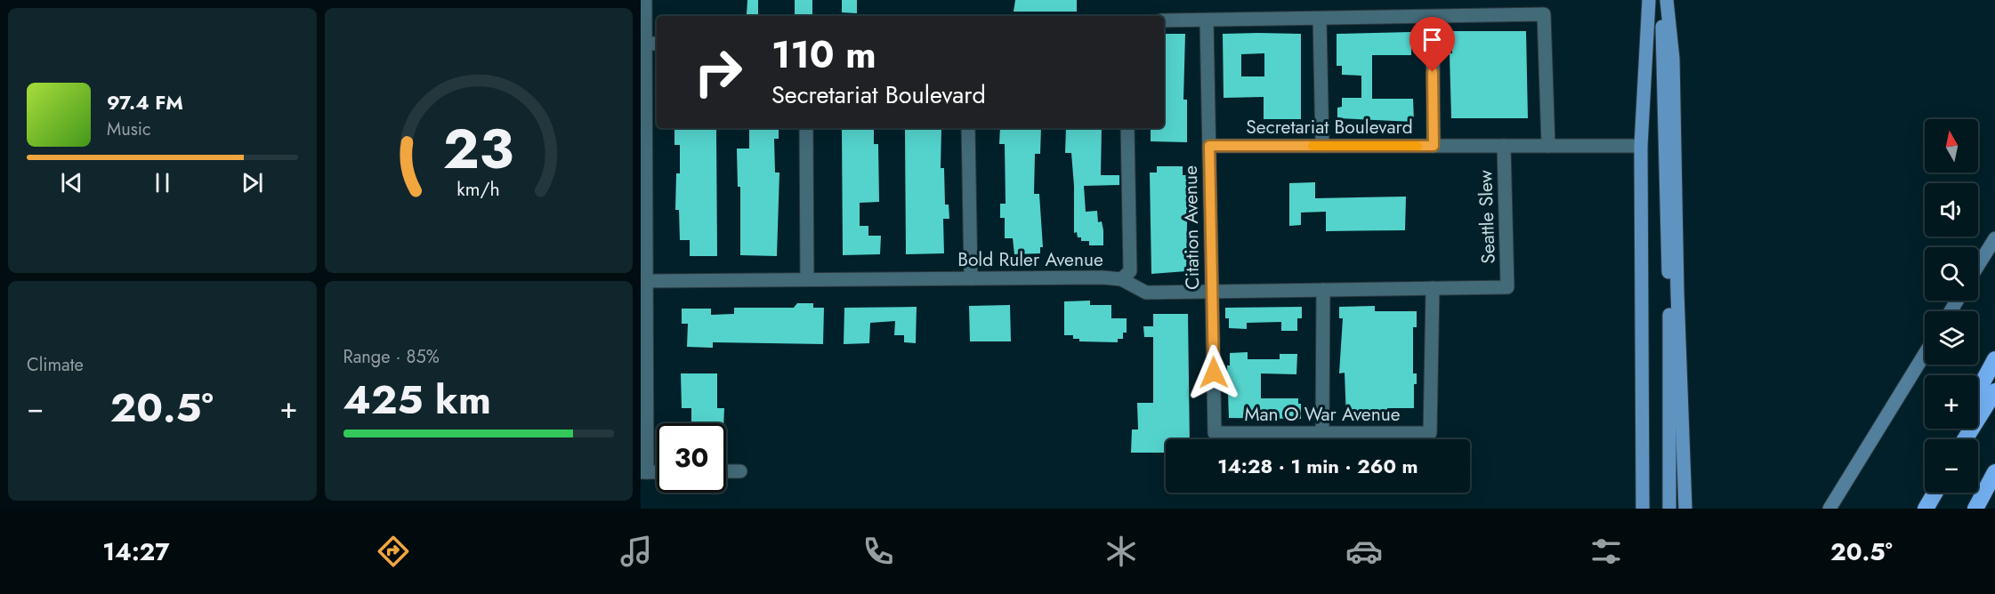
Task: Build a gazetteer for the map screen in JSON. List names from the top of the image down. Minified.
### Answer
{"streets":{"street":["Secretariat Boulevard","Seattle Slew","Citation Avenue","Bold Ruler Avenue","Man O War Avenue"]},"crossings":[["Secretariat Boulevard","Seattle Slew"],["Secretariat Boulevard","Citation Avenue"],["Seattle Slew","Bold Ruler Avenue"],["Citation Avenue","Bold Ruler Avenue"],["Citation Avenue","Man O War Avenue"],["Bold Ruler Avenue","Man O War Avenue"]],"north":"top","page":{"turn":["110 m","Secretariat Boulevard"],"song":["97.4 FM","Music"],"map_buttons":["+","−"],"tile":["Climate",["Range · 85%","425 km"]],"heat":["−","20.5°","+"],"limit":"30","trip":"14:28 · 1 min · 260 m","tabs":["14:27","20.5°"],"gauge":["23","km/h"]}}
